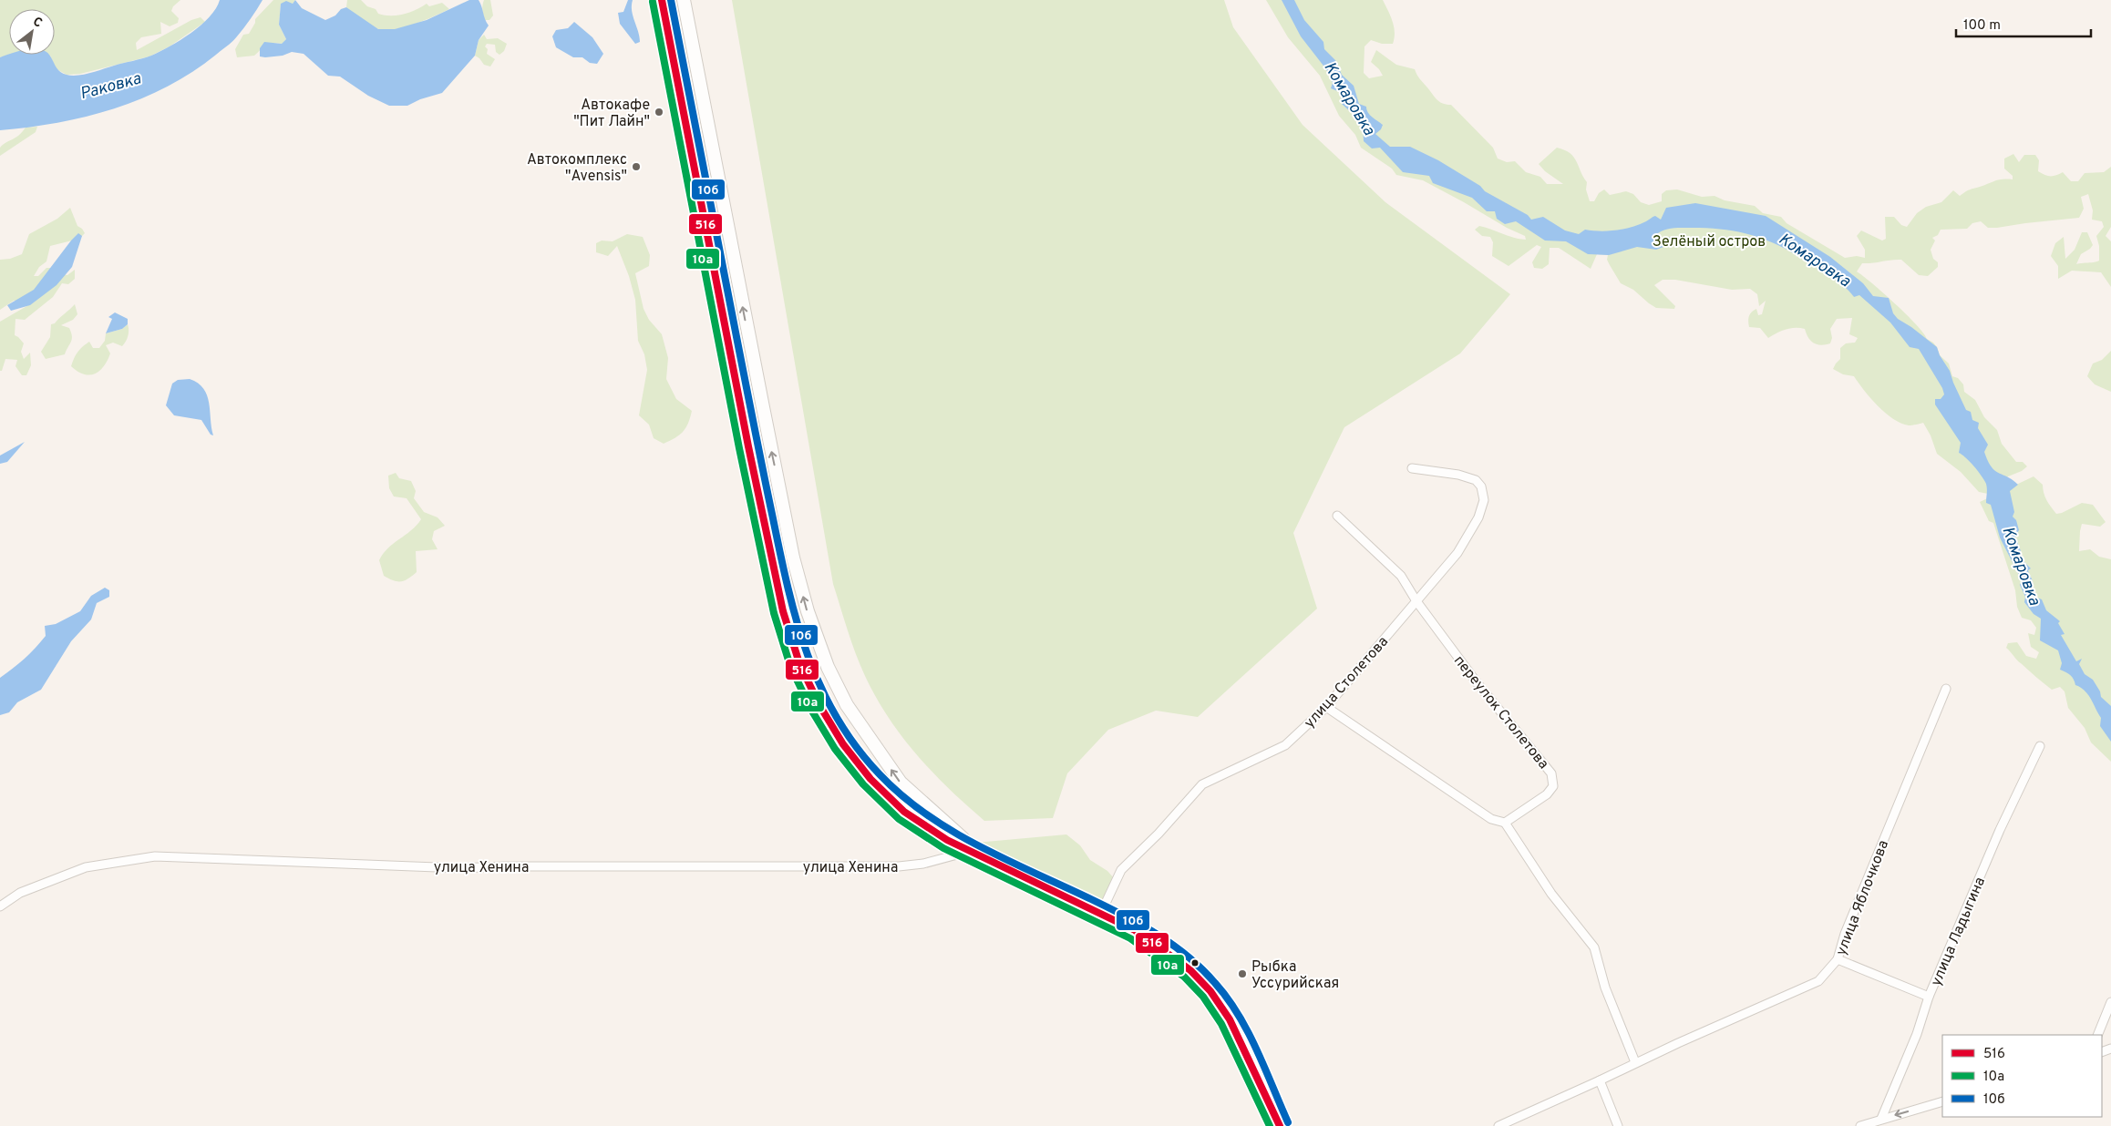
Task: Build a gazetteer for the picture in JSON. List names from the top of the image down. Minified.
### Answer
{"streets":{"street":["улица Столетова","переулок Столетова","улица Хенина","улица Яблочкова","улица Ладыгина"]},"crossings":[["улица Столетова","переулок Столетова"]],"water":["Раковка","Комаровка"],"parks":["Зелёный остров"],"places":["Автокафе \"Пит Лайн\"","Автокомплекс \"Avensis\"","Рыбка Уссурийская"],"lines":["transit line 516","transit line 10б","transit line 10а"],"legend":["516","10а","10б"],"scale_bar":"100 m","north":"top right"}
